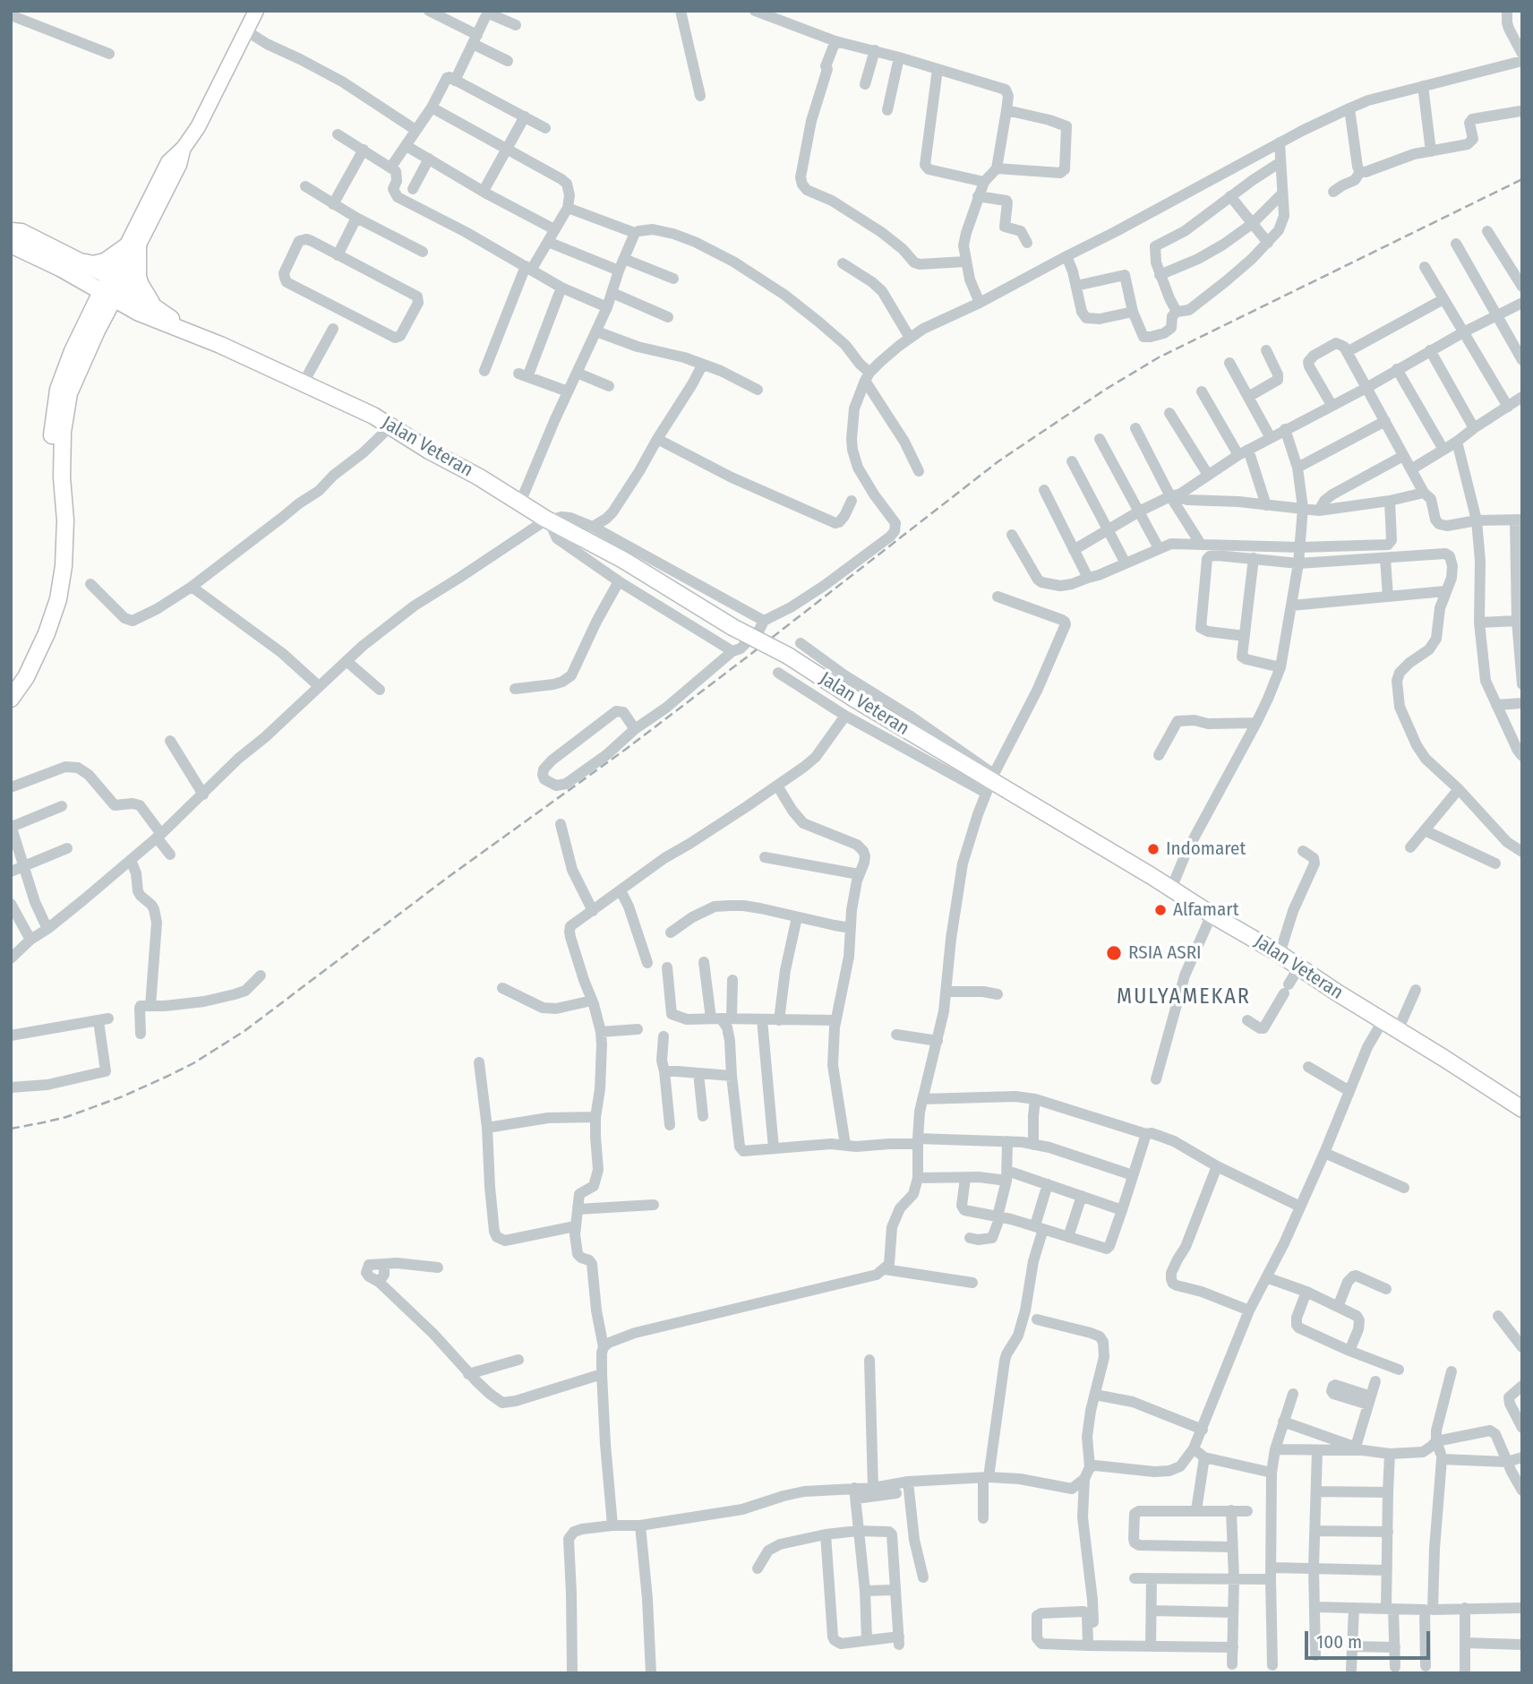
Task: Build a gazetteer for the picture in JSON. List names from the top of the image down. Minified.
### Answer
{"streets":{"highway":["Jalan Veteran"]},"districts":["MULYAMEKAR"],"places":["Indomaret","Alfamart","RSIA ASRI"],"scale_bar":"100 m"}
